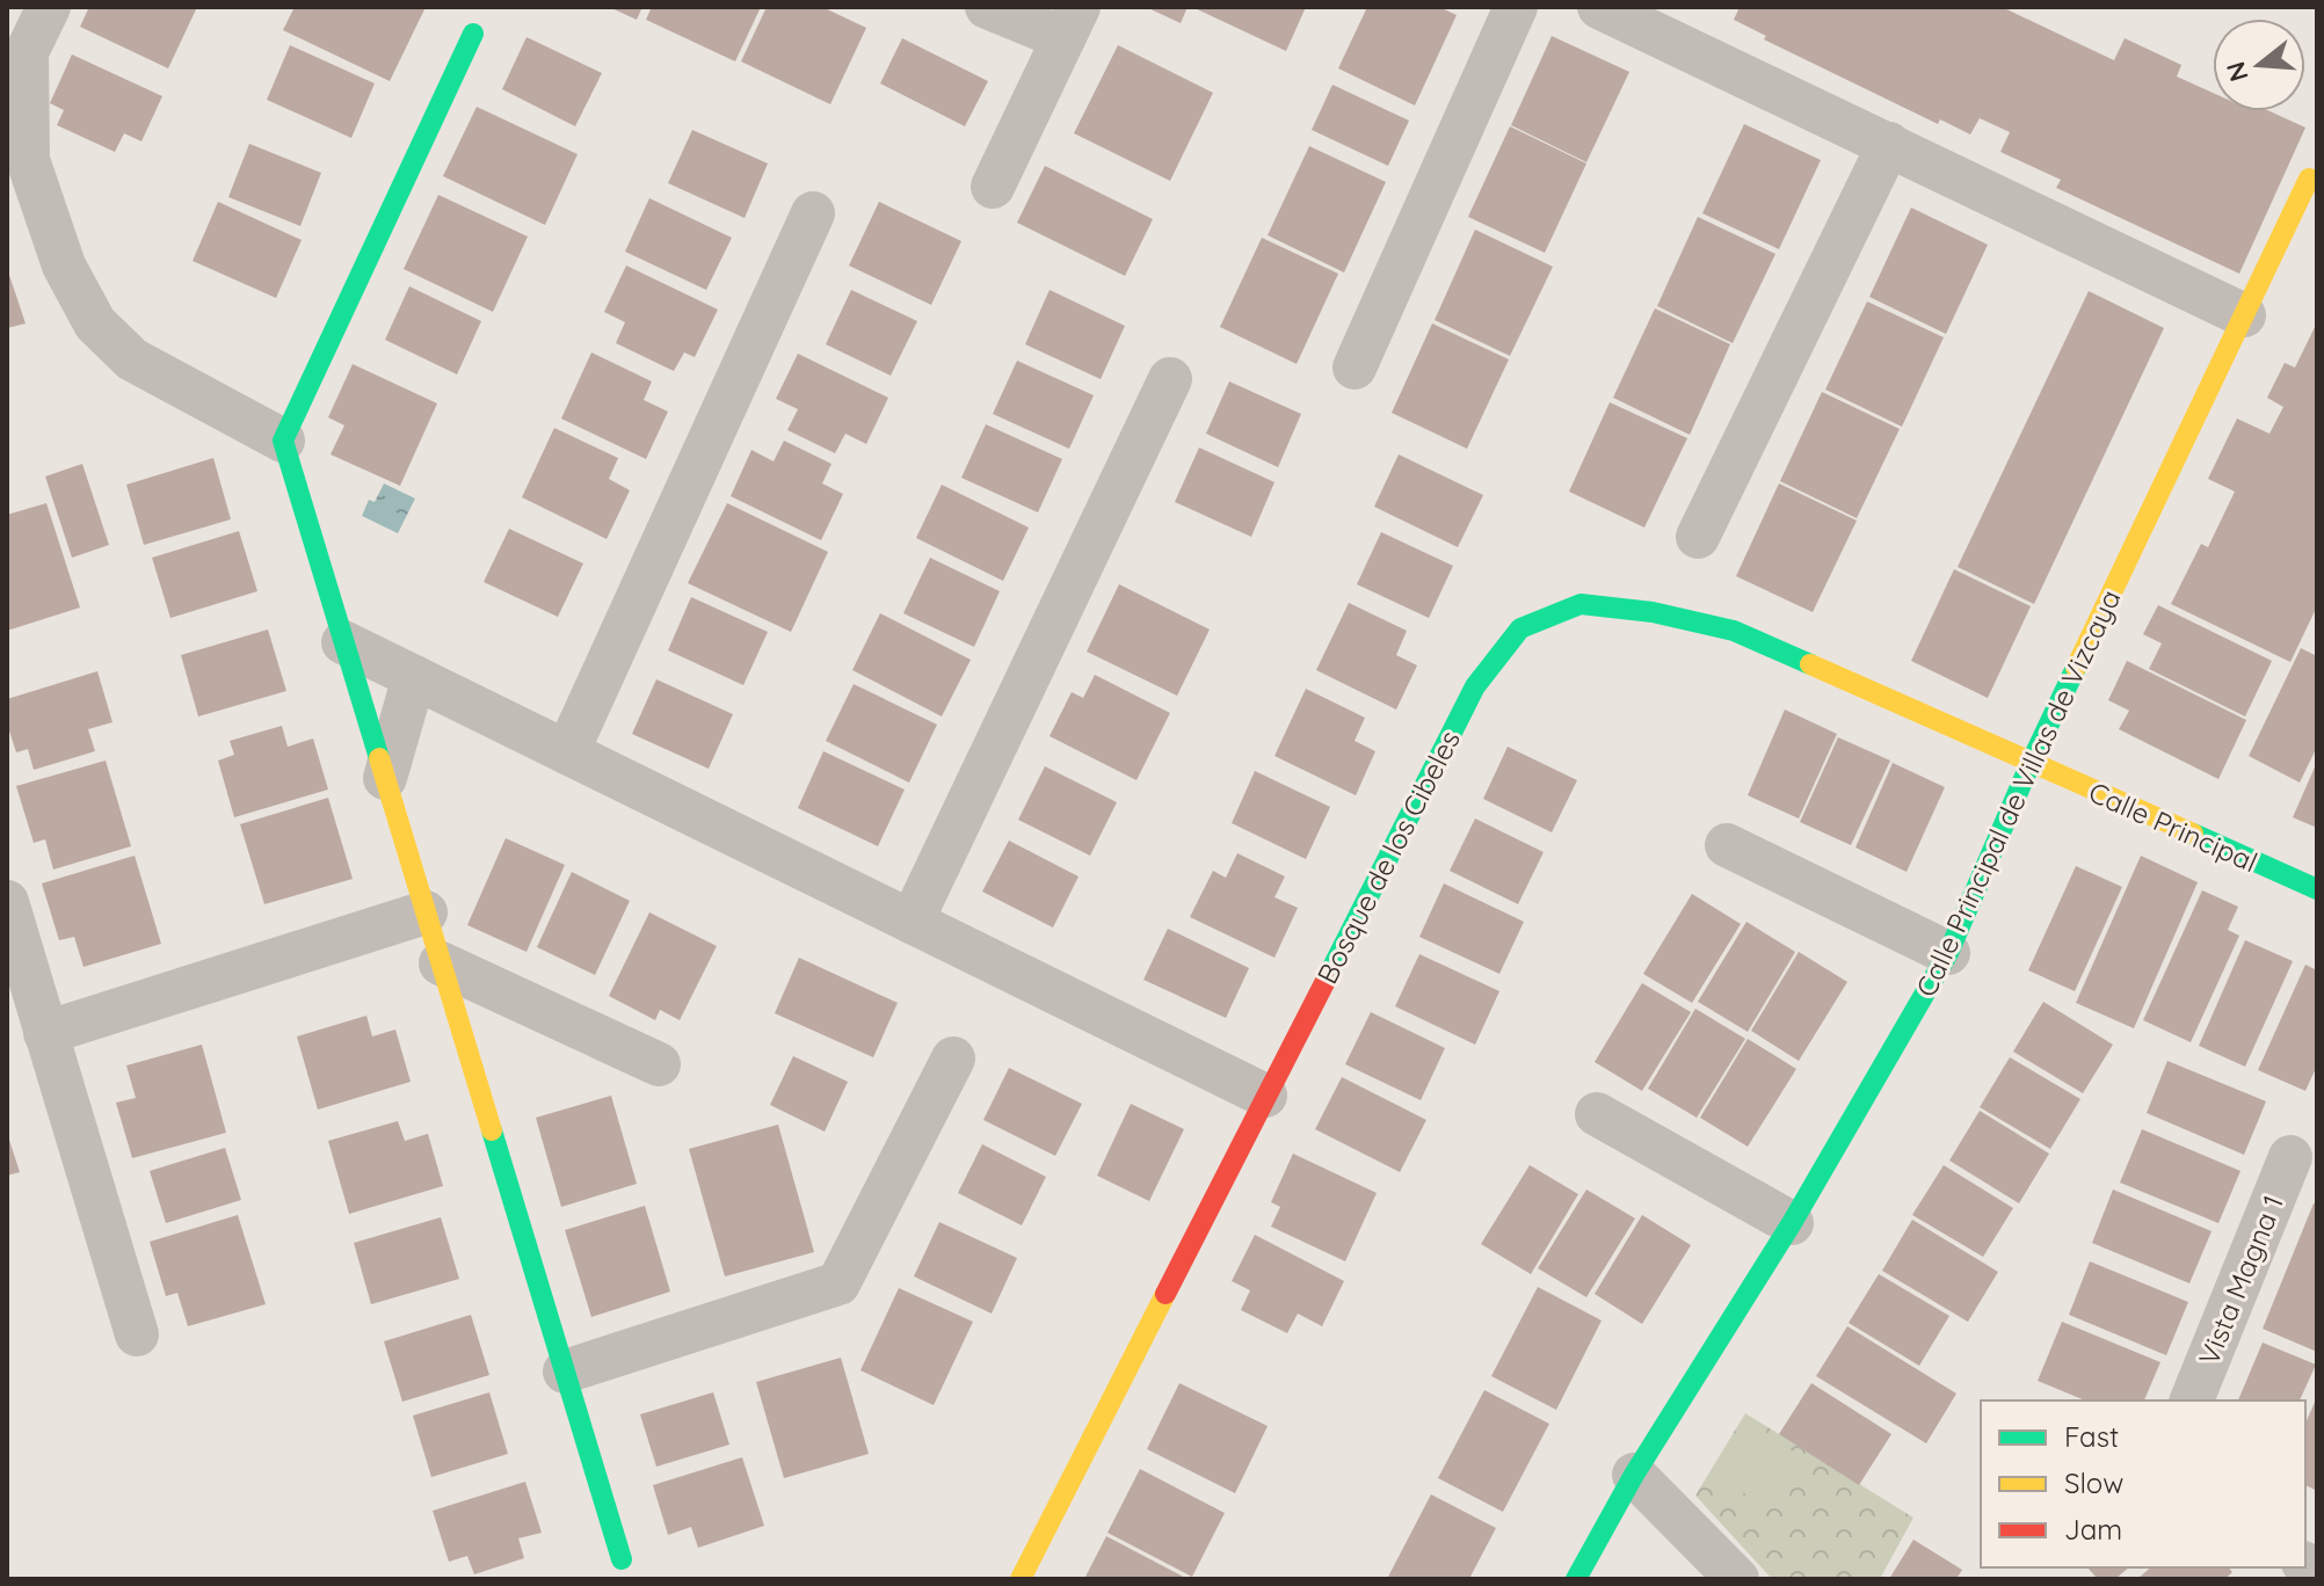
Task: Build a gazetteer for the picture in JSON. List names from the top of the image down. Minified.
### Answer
{"streets":{"street":["Calle Principal de Villas de Vizcaya","Calle Principal","Bosque de los Cibeles","Vista Magna 1"]},"crossings":[["Calle Principal de Villas de Vizcaya","Calle Principal"],["Calle Principal de Villas de Vizcaya","Bosque de los Cibeles"],["Calle Principal","Bosque de los Cibeles"]],"legend":["Fast","Slow","Jam"],"north":"left"}
